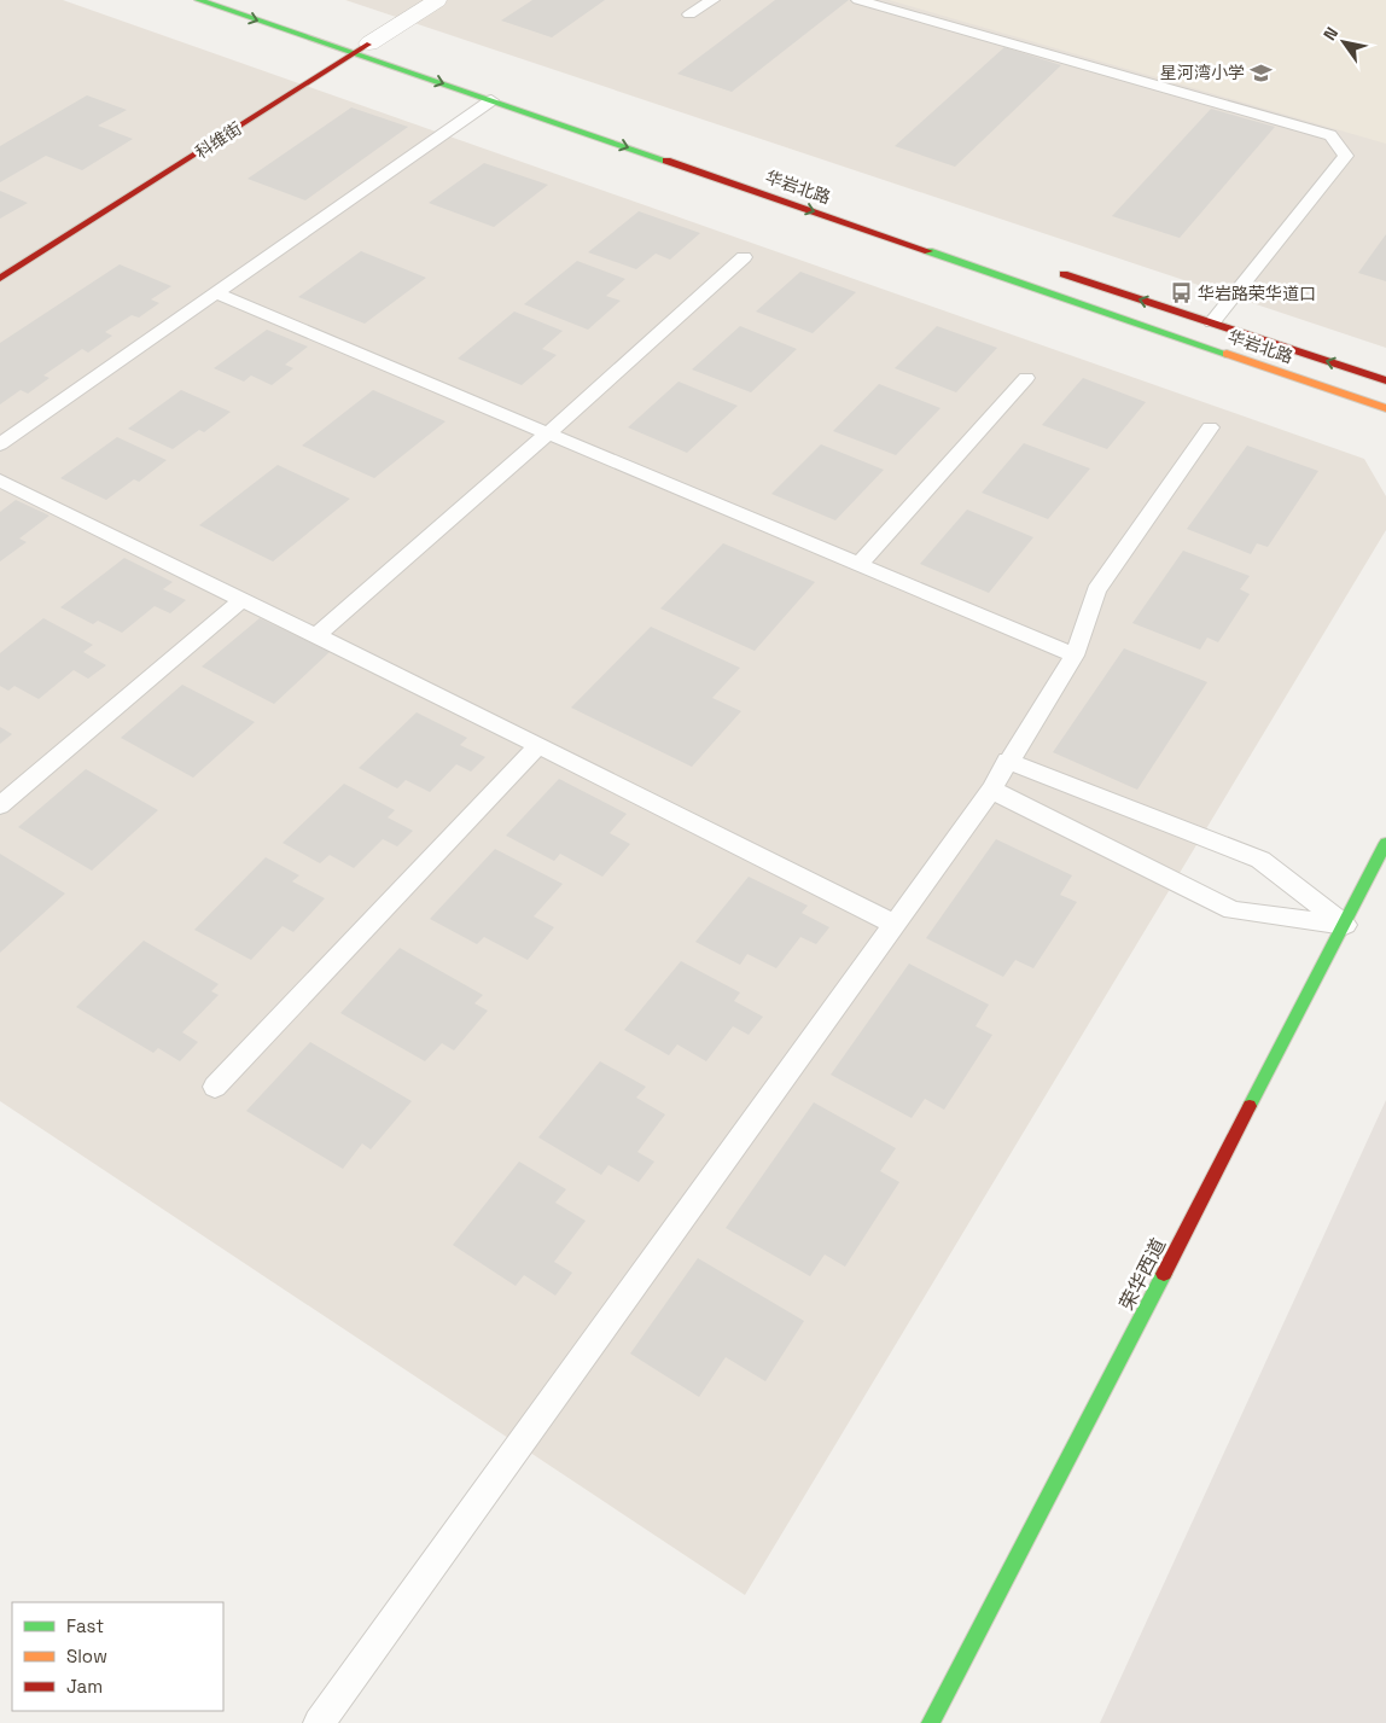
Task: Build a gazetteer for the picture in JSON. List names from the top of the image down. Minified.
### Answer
{"streets":{"street":["科维街","华岩北路","荣华西道"]},"crossings":[["科维街","华岩北路"]],"places":{"school or university":["星河湾小学"],"bus stop":["华岩路荣华道口"]},"legend":["Fast","Slow","Jam"],"north":"top left"}
